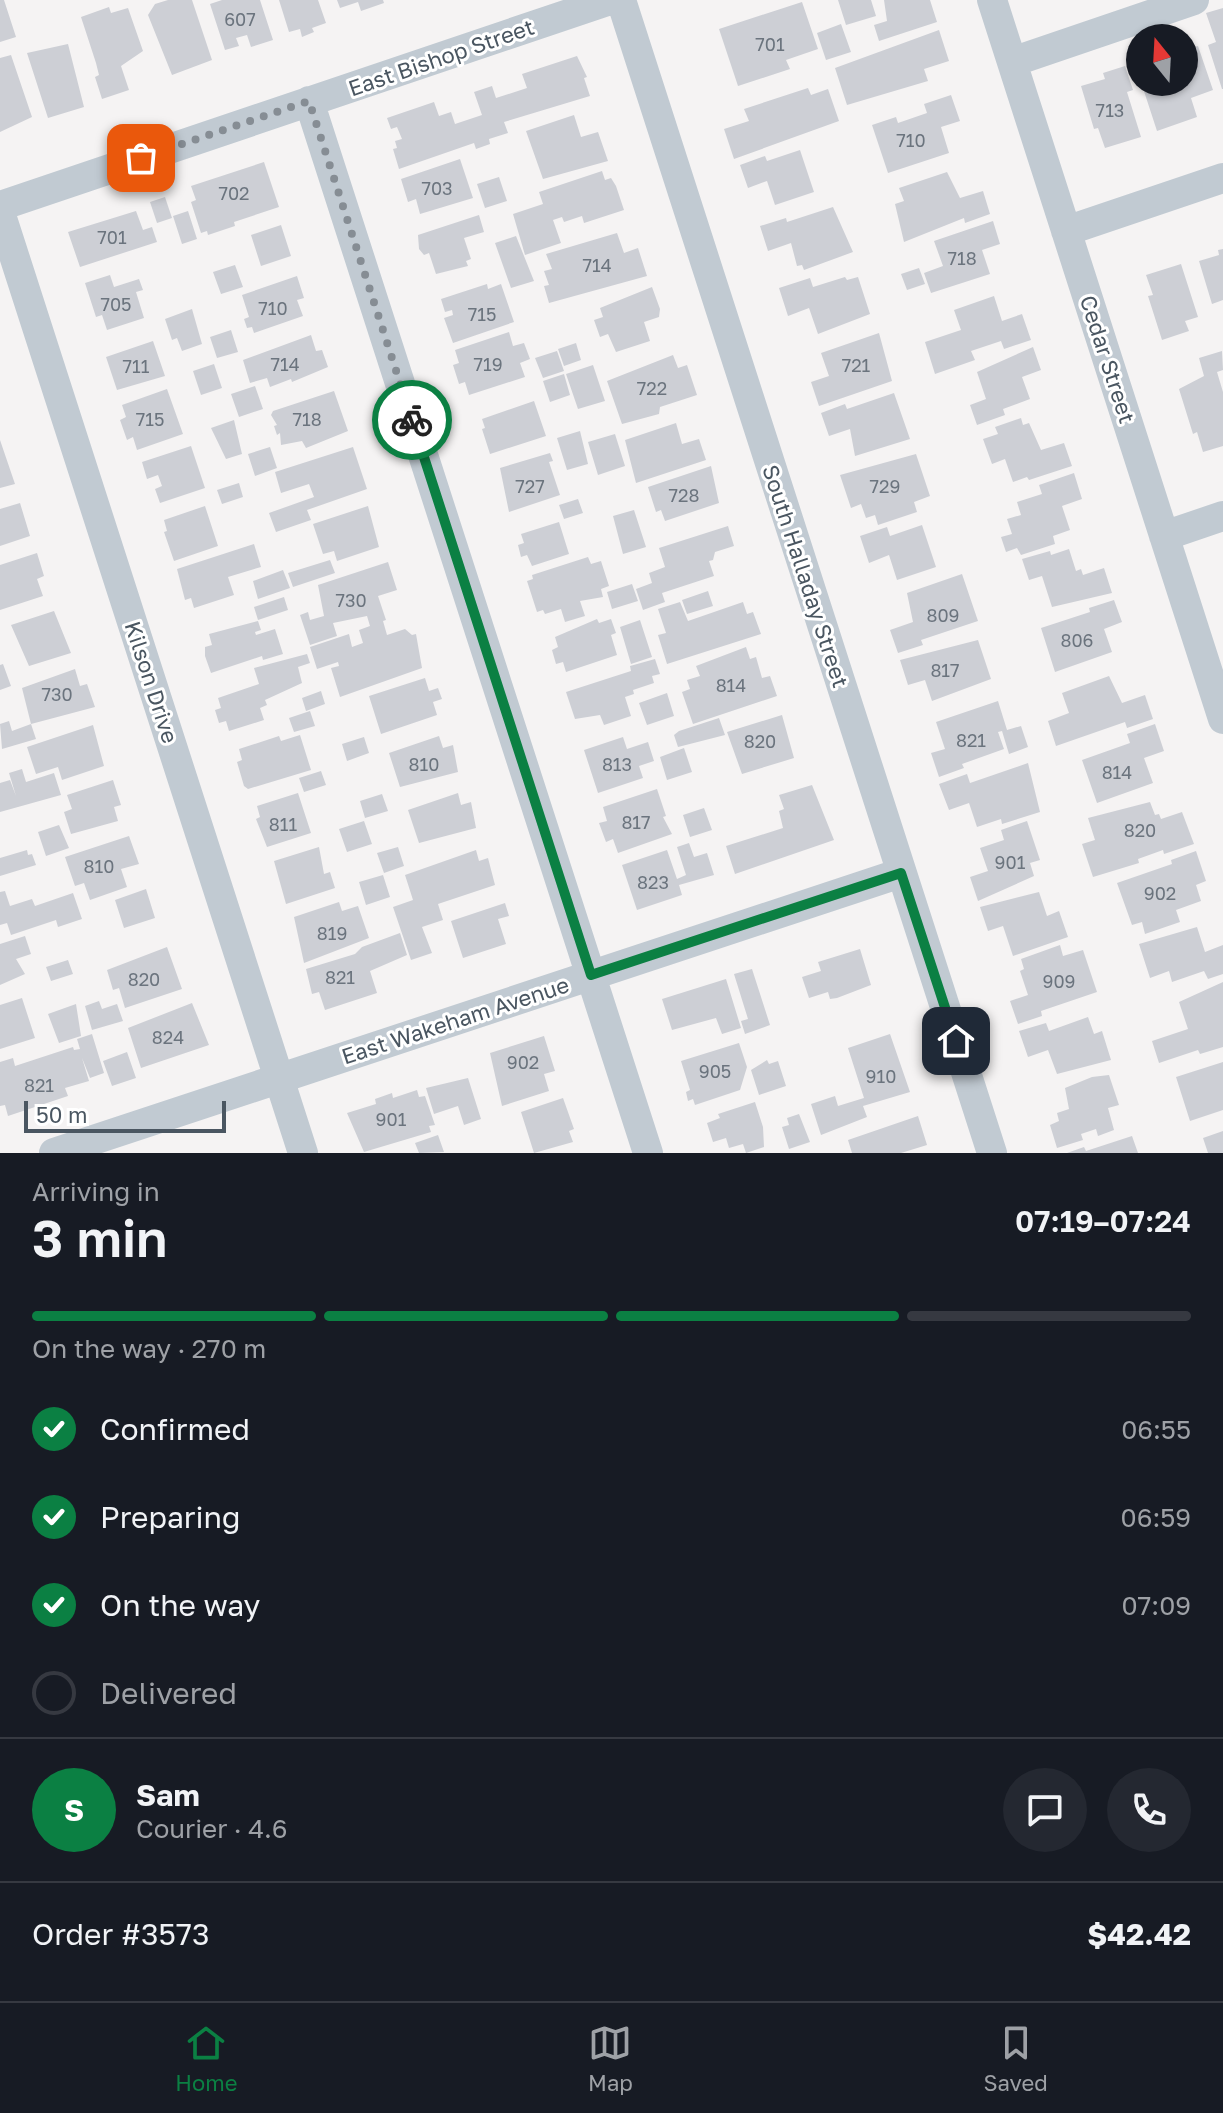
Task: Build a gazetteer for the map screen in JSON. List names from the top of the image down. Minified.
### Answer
{"streets":{"street":["East Bishop Street","Cedar Street","South Halladay Street","Kilson Drive","East Wakeham Avenue"]},"crossings":[["East Bishop Street","Kilson Drive"],["South Halladay Street","East Wakeham Avenue"],["Kilson Drive","East Wakeham Avenue"]],"house_numbers":["607","701","713","710","703","702","701","718","714","705","710","715","714","719","721","711","722","715","718","727","729","728","730","809","806","817","814","730","821","820","810","813","814","817","811","820","901","810","823","902","819","821","820","909","824","902","905","910","821","901"],"scale_bar":"50 m","north":"top","page":{"scale":"50 m","heading":["3 min","Arriving in","07:19–07:24"],"panel":["Sam","Courier · 4.6","Order #3573","$42.42"],"bar":"On the way · 270 m","list":[["Confirmed","06:55"],["Preparing","06:59"],["On the way","07:09"],"Delivered"],"round":"S","tabs":["Home","Map","Saved"]}}
